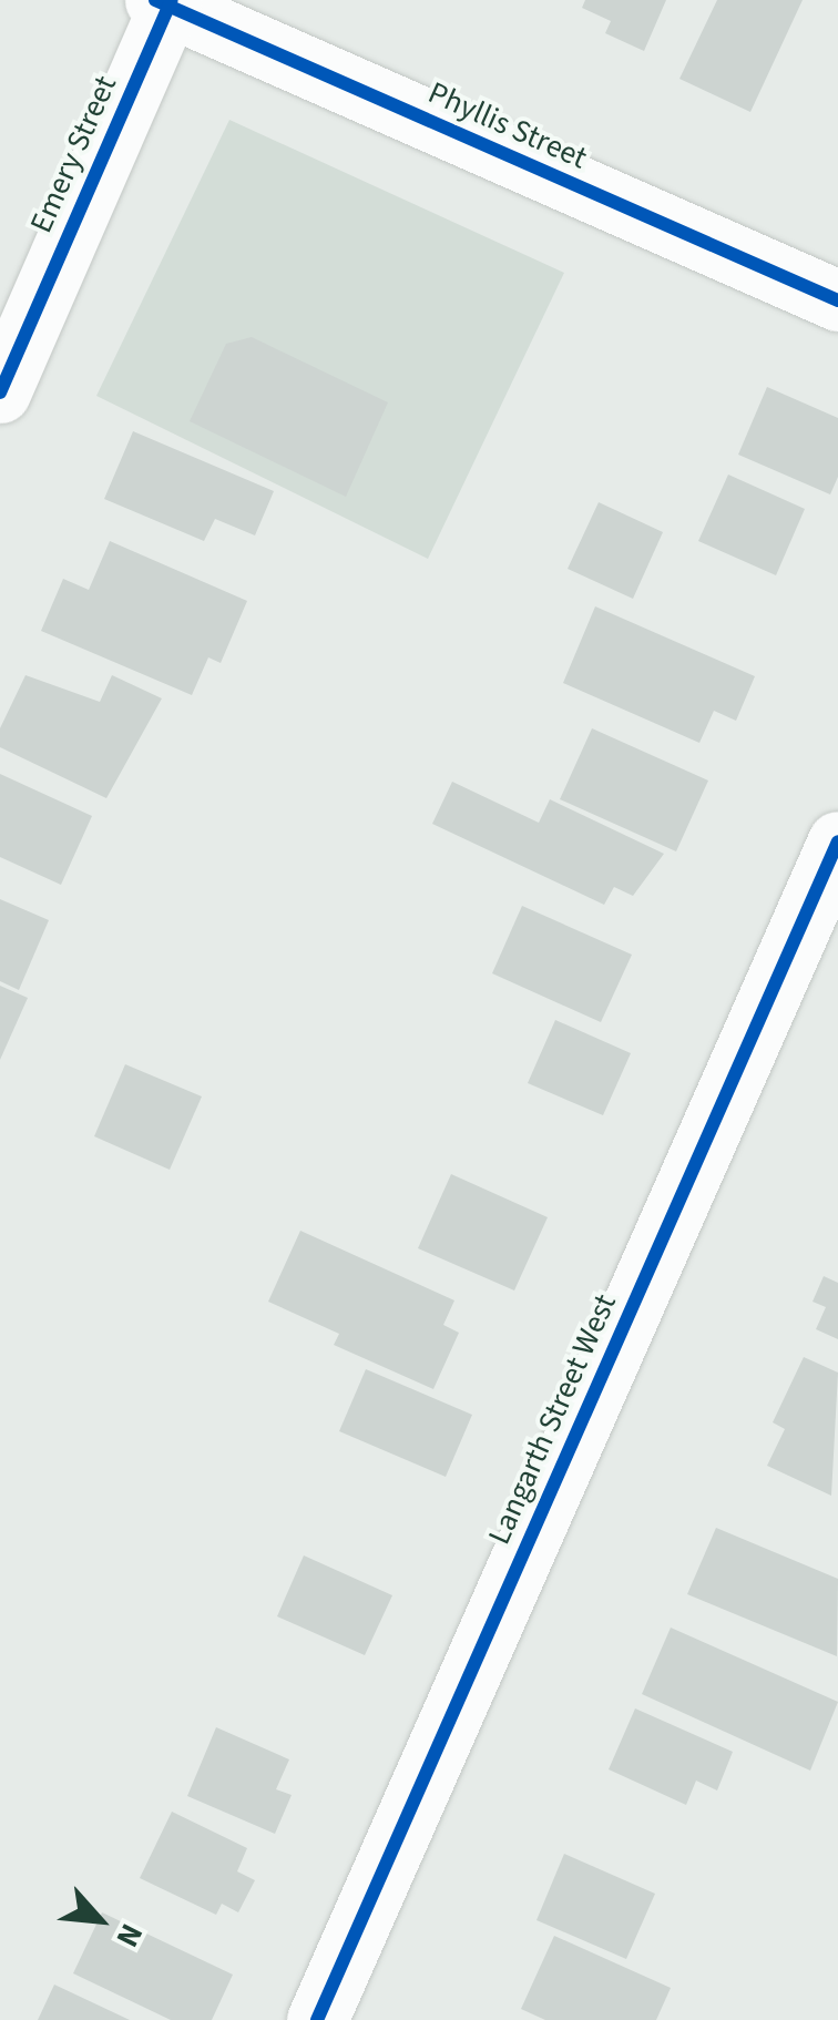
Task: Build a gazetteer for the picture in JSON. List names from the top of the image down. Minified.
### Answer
{"streets":{"street":["Phyllis Street","Emery Street","Langarth Street West"]},"crossings":[["Phyllis Street","Emery Street"]],"north":"bottom right"}
